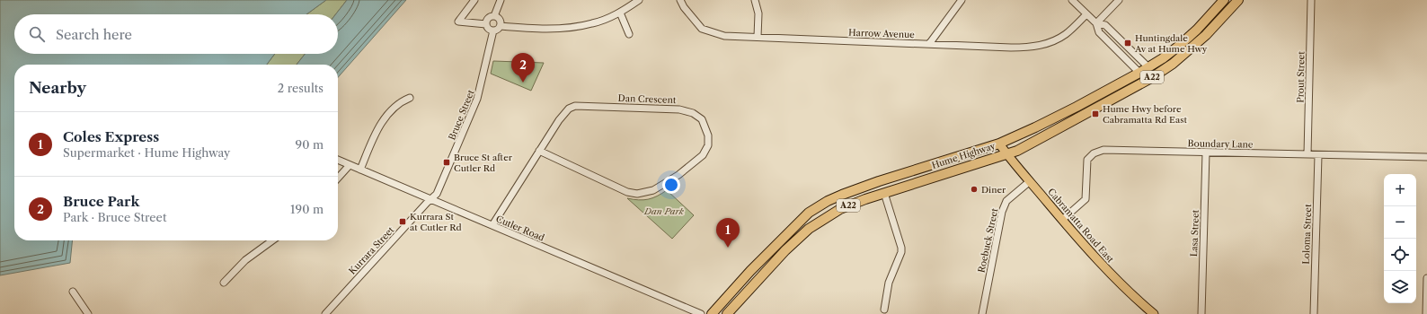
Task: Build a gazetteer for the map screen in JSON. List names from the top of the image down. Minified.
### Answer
{"streets":{"highway":["A22","Hume Highway"],"main road":["Cabramatta Road East"],"street":["Harrow Avenue","Prout Street","Dan Crescent","Bruce Street","Boundary Lane","Cutler Road","Lasa Street","Loloma Street","Roebuck Street","Kurrara Street"]},"crossings":[["Prout Street","Boundary Lane"],["Dan Crescent","Cutler Road"],["Bruce Street","Cutler Road"],["Bruce Street","Kurrara Street"],["Boundary Lane","Cabramatta Road East"],["Boundary Lane","Lasa Street"],["Boundary Lane","Loloma Street"],["Hume Highway","Cabramatta Road East"],["Cabramatta Road East","Roebuck Street"],["Cutler Road","Kurrara Street"]],"parks":["Dan Park"],"places":{"transit":["Huntingdale Av at Hume Hwy","Hume Hwy before Cabramatta Rd East","Bruce St after Cutler Rd","Kurrara St at Cutler Rd"],"other":["Diner"]},"page":{"search":"Search here","pins":["2","1"],"heading":["Nearby","2 results"],"list":[{"mark":"1","name":"Coles Express","note":"Supermarket · Hume Highway","value":"90 m"},{"mark":"2","name":"Bruce Park","note":"Park · Bruce Street","value":"190 m"}],"map_buttons":["+","−"]}}
